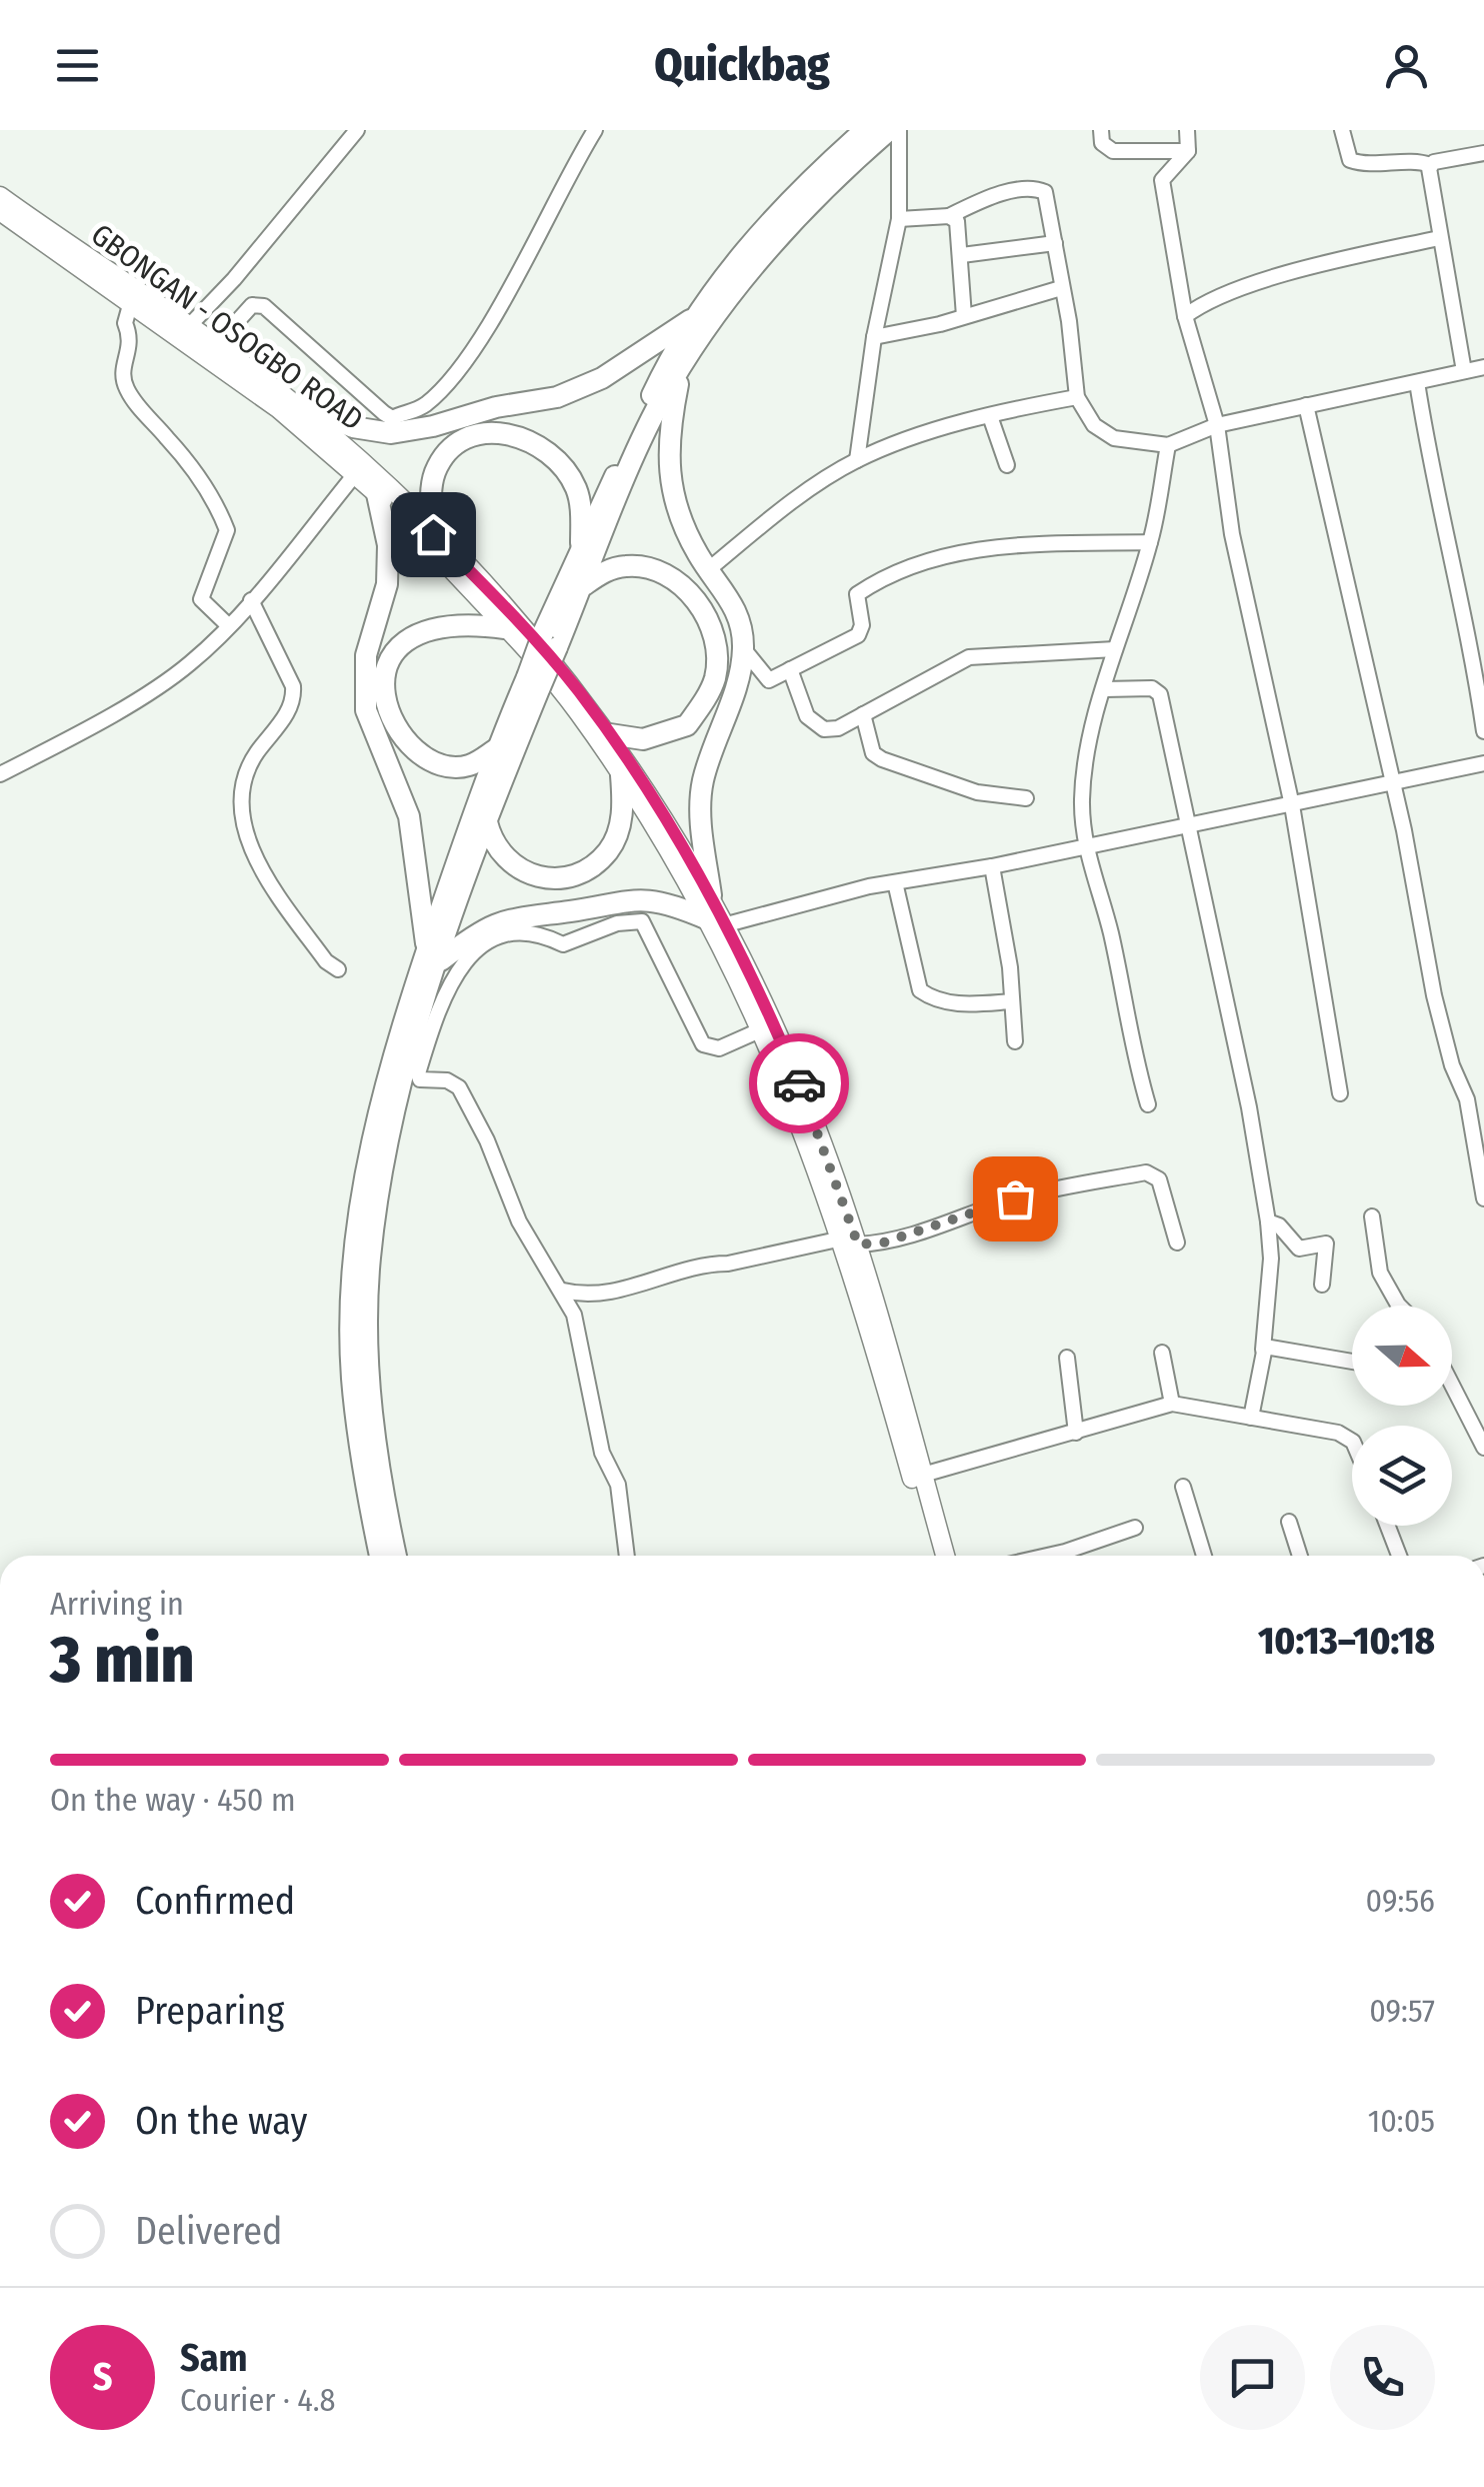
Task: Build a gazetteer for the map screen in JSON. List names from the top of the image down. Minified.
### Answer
{"streets":{"main road":["GBONGAN - OSOGBO ROAD"]},"north":"right","page":{"header":"Quickbag","heading":["3 min","Arriving in","10:13–10:18"],"panel":["Sam","Courier · 4.8"],"bar":"On the way · 450 m","list":[["Confirmed","09:56"],["Preparing","09:57"],["On the way","10:05"],"Delivered"],"round":"S"}}
